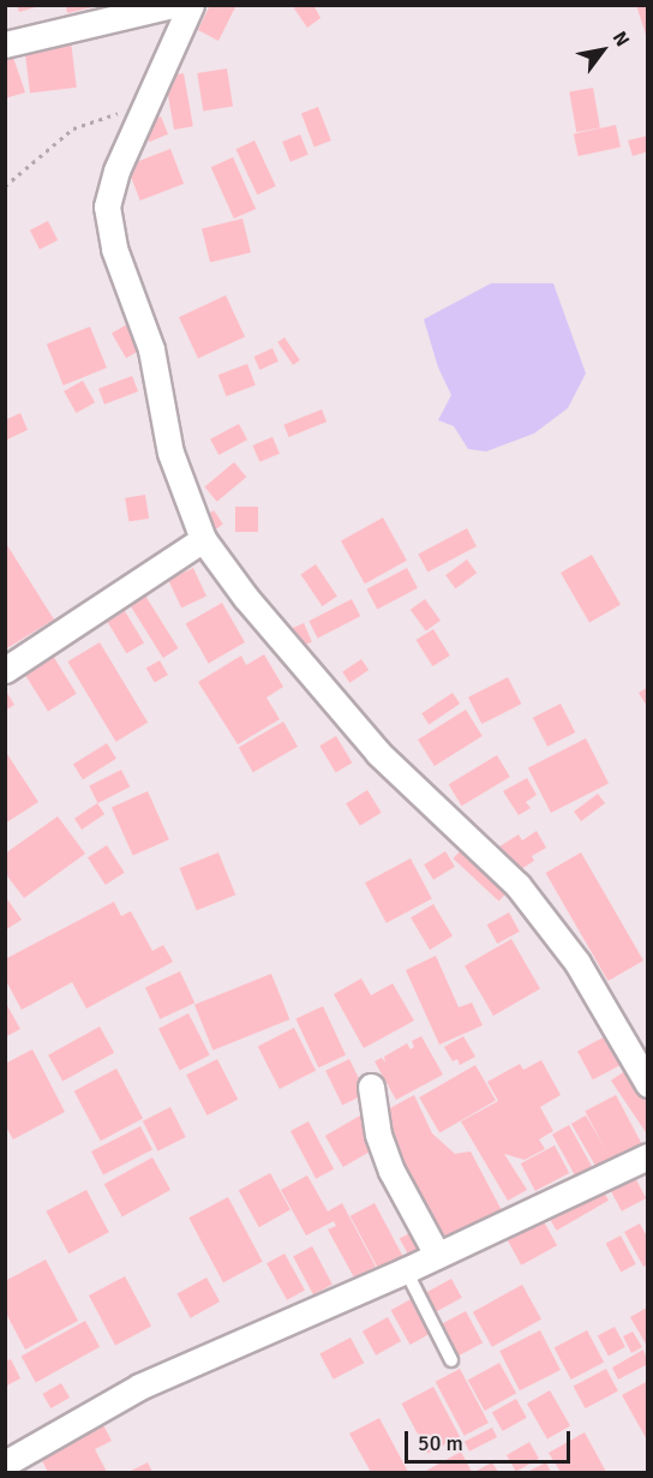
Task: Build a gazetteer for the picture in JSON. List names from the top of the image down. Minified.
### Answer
{"scale_bar":"50 m","north":"top right"}
